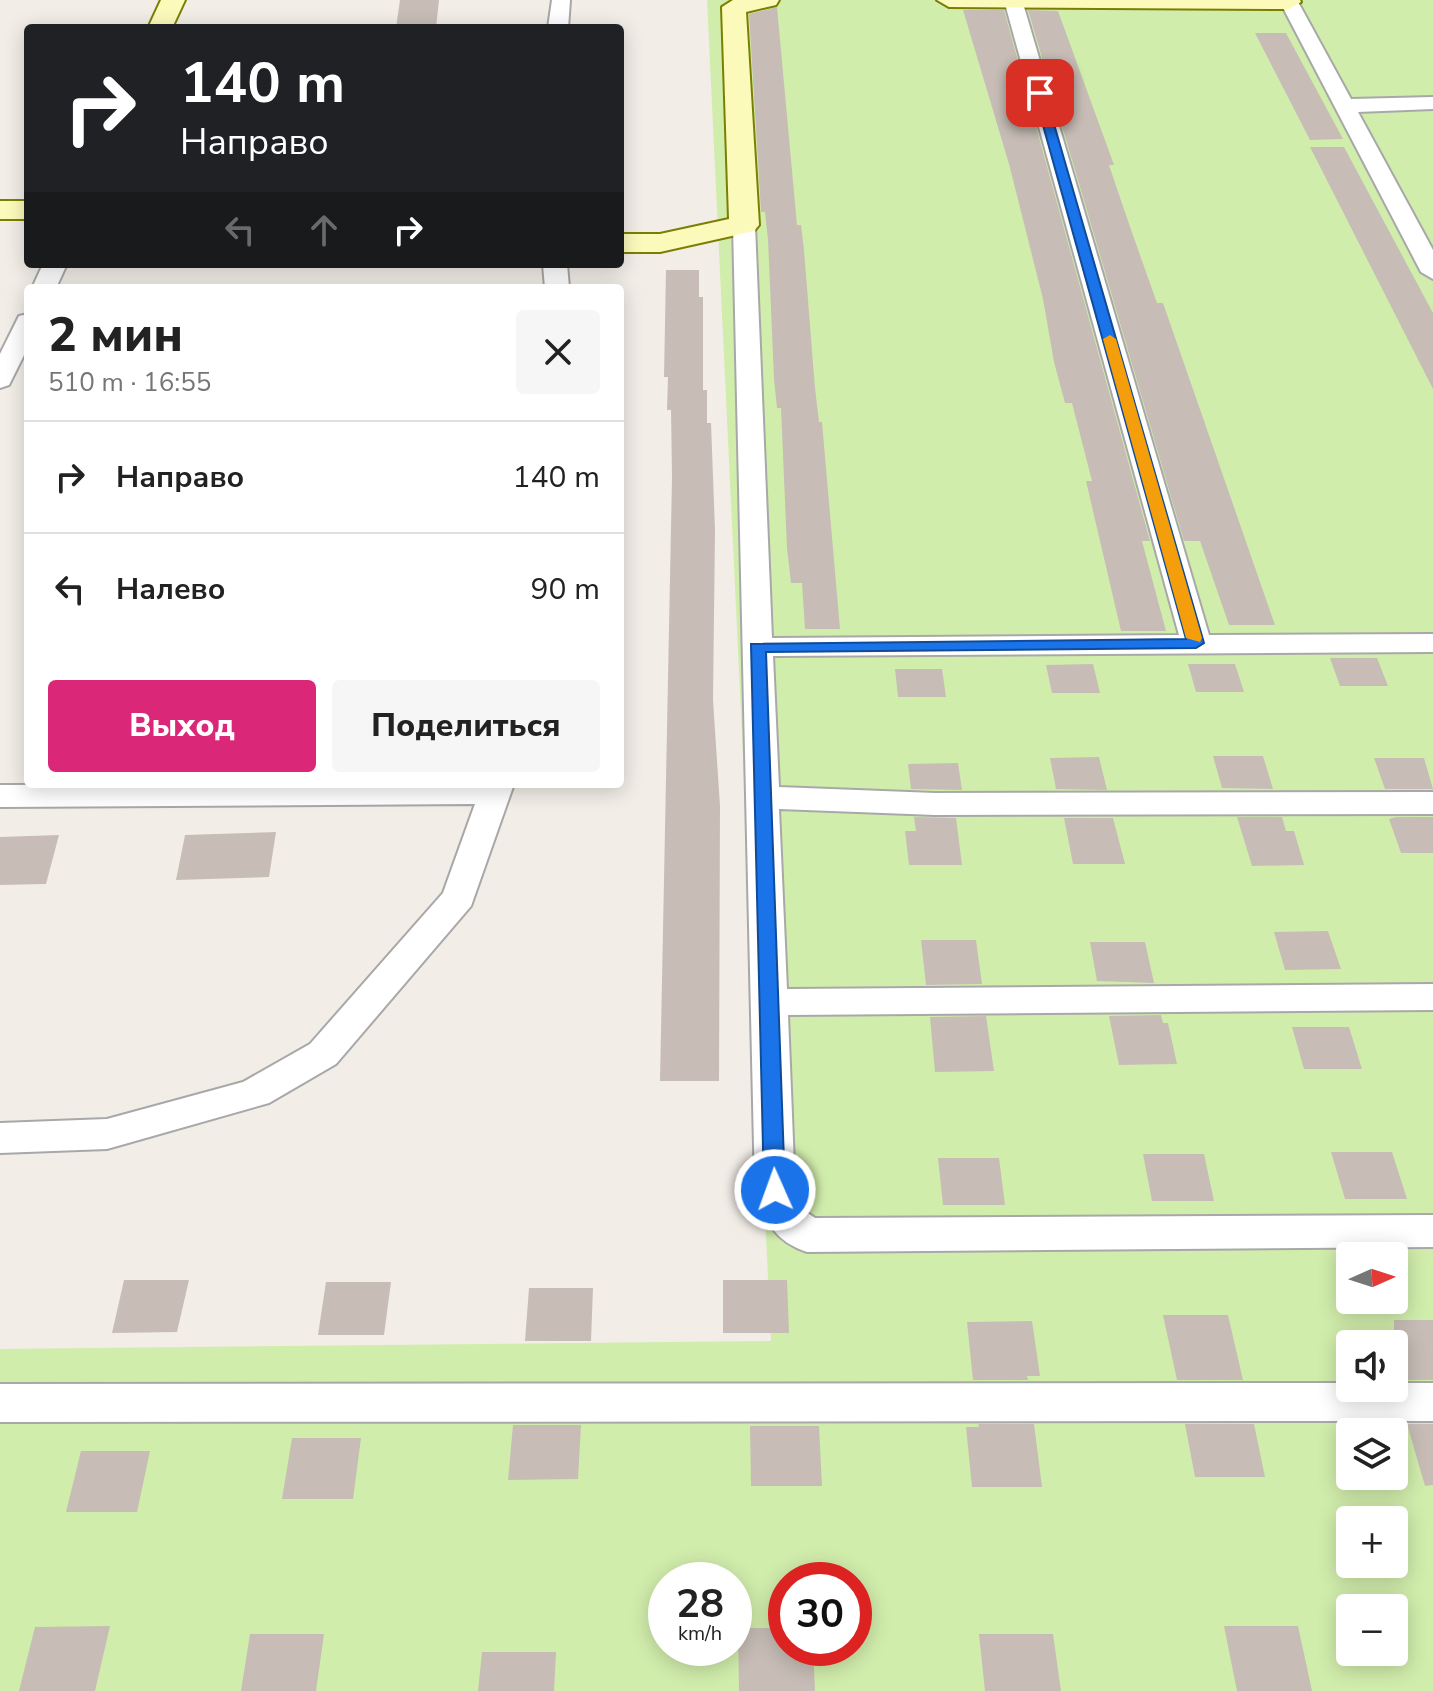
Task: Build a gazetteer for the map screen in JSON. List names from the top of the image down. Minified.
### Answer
{"north":"right","page":{"turn":["140 m","Направо"],"heading":["2 мин","510 m · 16:55"],"list":[{"name":"Направо","value":"140 m"},{"name":"Налево","value":"90 m"}],"buttons":["Выход","Поделиться"],"map_buttons":["+","−"],"speed":"28 km/h","limit":"30"}}
